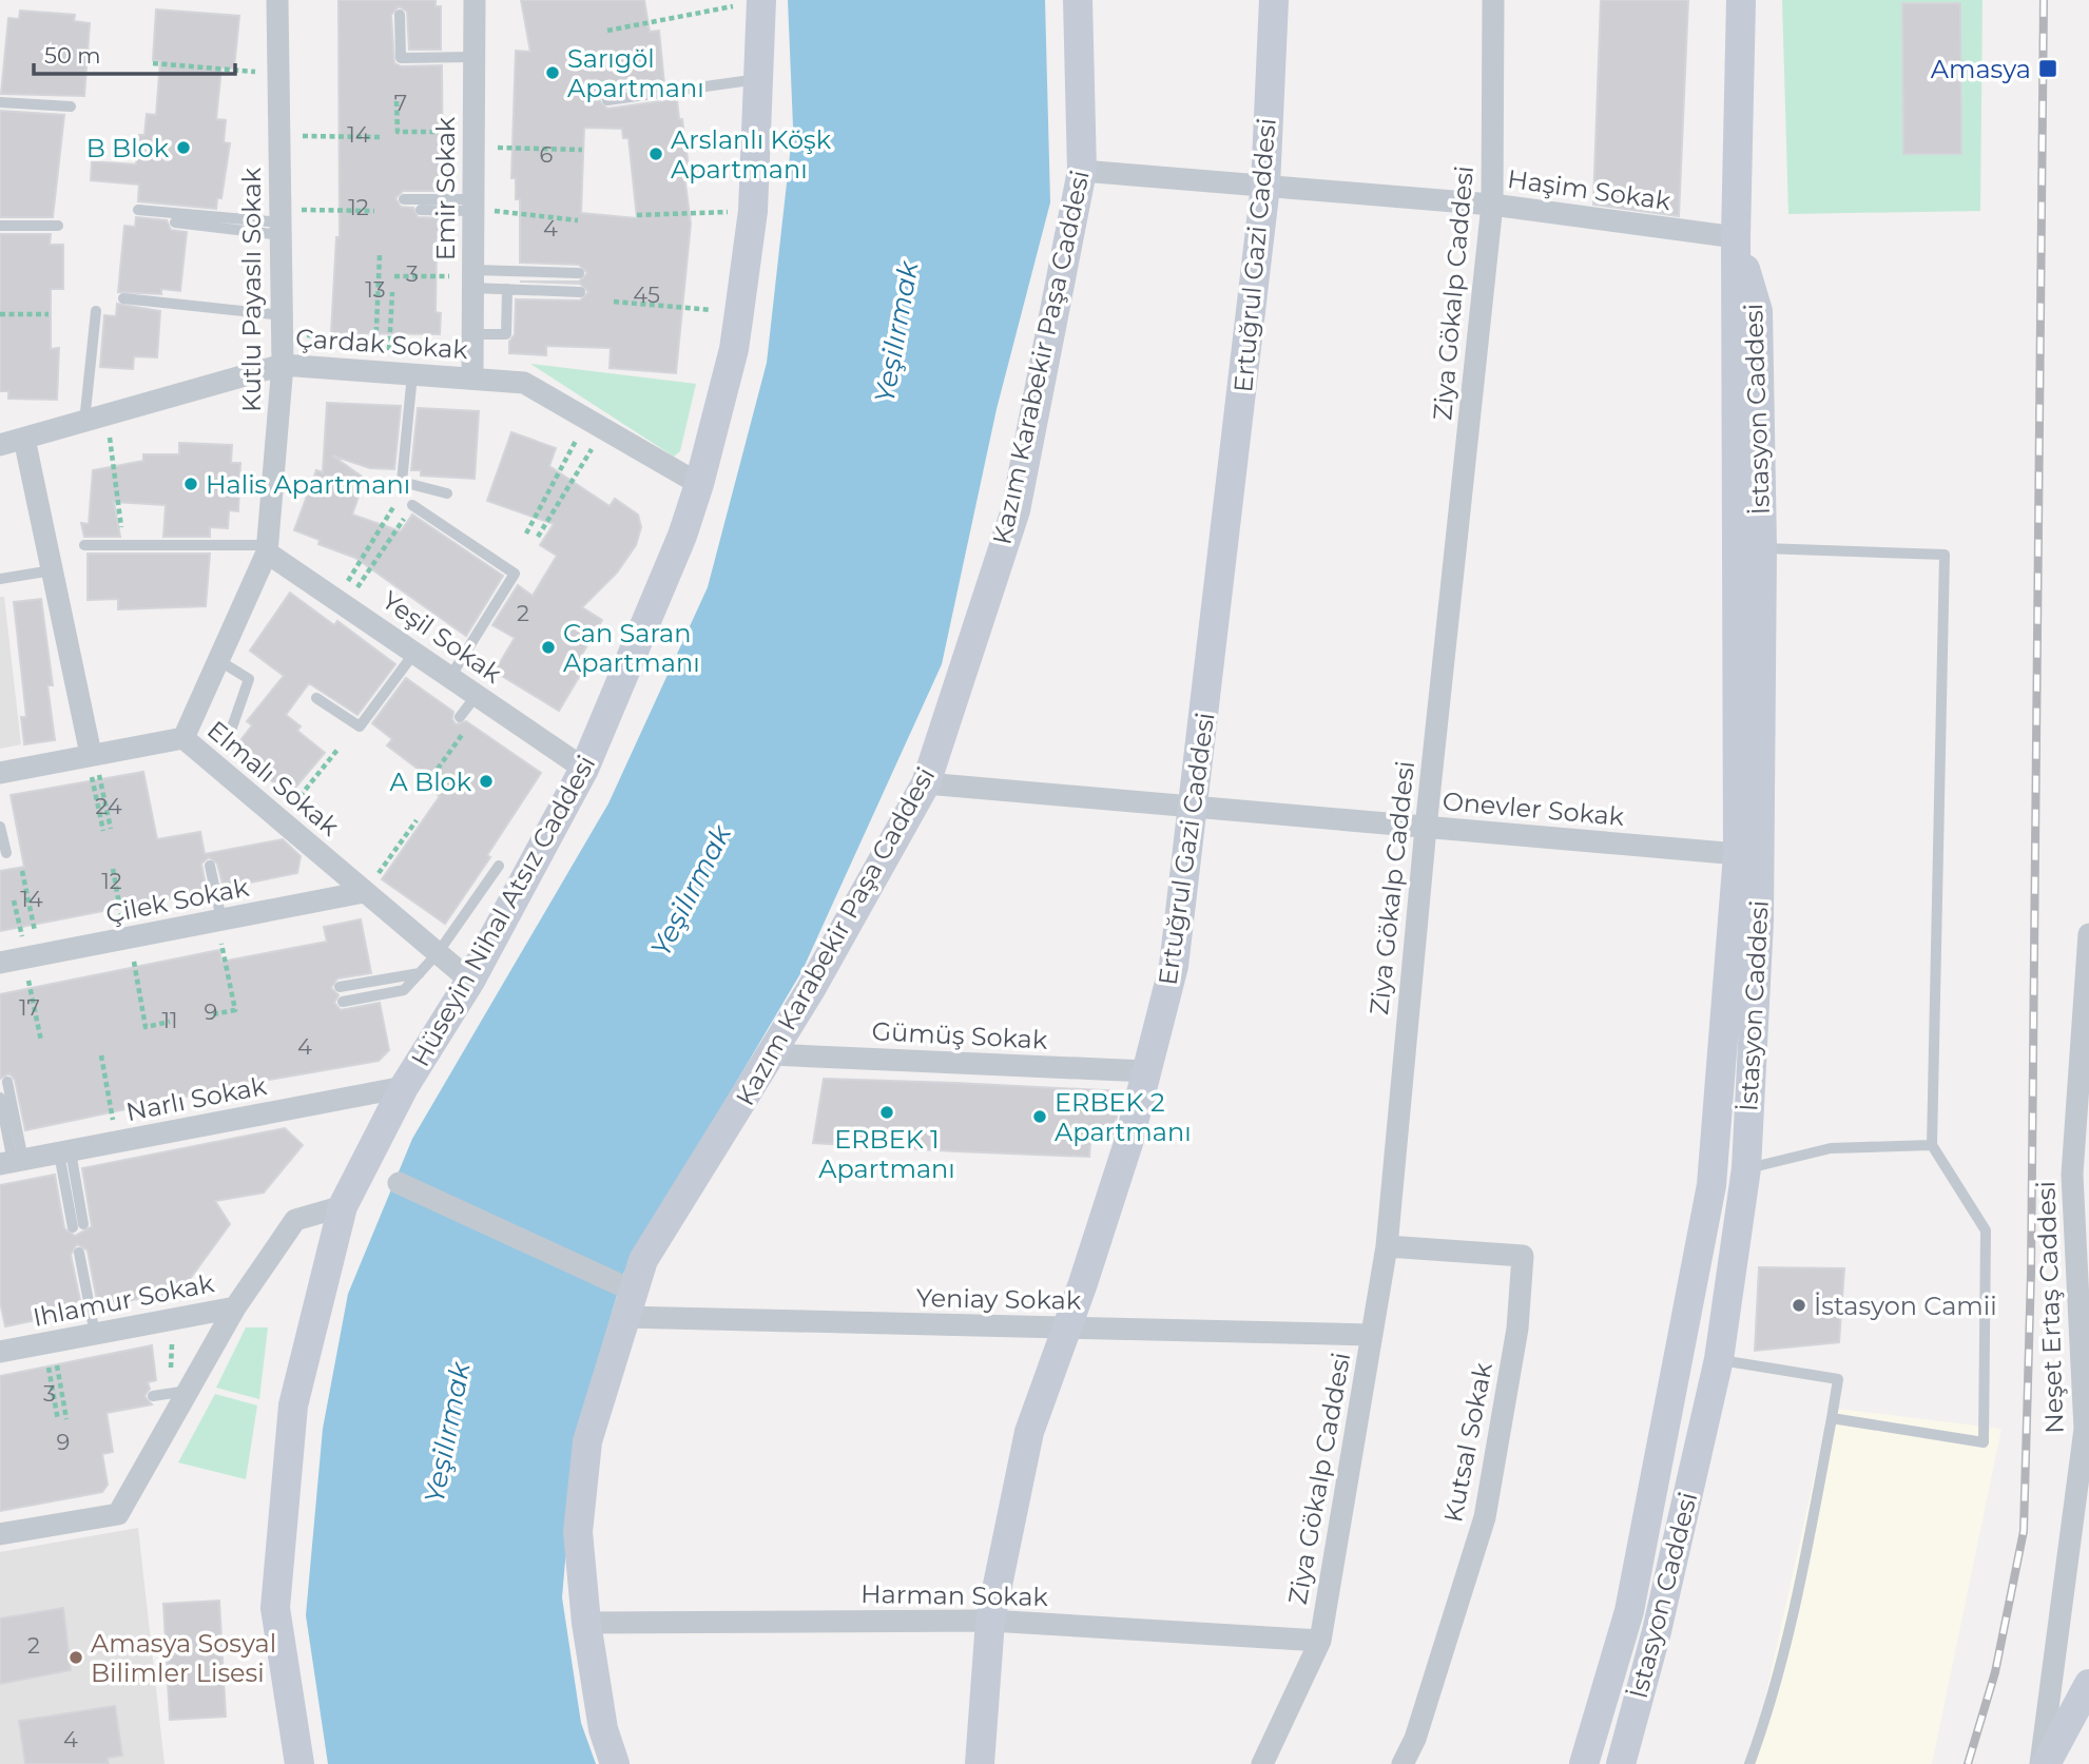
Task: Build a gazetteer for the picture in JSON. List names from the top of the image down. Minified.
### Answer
{"streets":{"street":["Emir Sokak","Haşim Sokak","Ertuğrul Gazi Caddesi","Kutlu Payaslı Sokak","Ziya Gökalp Caddesi","Çardak Sokak","Kazım Karabekir Paşa Caddesi","İstasyon Caddesi","Yeşil Sokak","Elmalı Sokak","Onevler Sokak","Çilek Sokak","Hüseyin Nihal Atsız Caddesi","Gümüş Sokak","Narlı Sokak","Yeniay Sokak","Ihlamur Sokak","Neşet Ertaş Caddesi","Kutsal Sokak","Harman Sokak"]},"crossings":[["Emir Sokak","Çardak Sokak"],["Haşim Sokak","Ertuğrul Gazi Caddesi"],["Haşim Sokak","Ziya Gökalp Caddesi"],["Haşim Sokak","Kazım Karabekir Paşa Caddesi"],["Haşim Sokak","İstasyon Caddesi"],["Ertuğrul Gazi Caddesi","Onevler Sokak"],["Ertuğrul Gazi Caddesi","Gümüş Sokak"],["Ertuğrul Gazi Caddesi","Yeniay Sokak"],["Ertuğrul Gazi Caddesi","Harman Sokak"],["Kutlu Payaslı Sokak","Çardak Sokak"],["Kutlu Payaslı Sokak","Yeşil Sokak"],["Kutlu Payaslı Sokak","Elmalı Sokak"],["Ziya Gökalp Caddesi","Onevler Sokak"],["Ziya Gökalp Caddesi","Yeniay Sokak"],["Ziya Gökalp Caddesi","Kutsal Sokak"],["Ziya Gökalp Caddesi","Harman Sokak"],["Çardak Sokak","Hüseyin Nihal Atsız Caddesi"],["Kazım Karabekir Paşa Caddesi","Onevler Sokak"],["Kazım Karabekir Paşa Caddesi","Gümüş Sokak"],["Kazım Karabekir Paşa Caddesi","Yeniay Sokak"],["Kazım Karabekir Paşa Caddesi","Harman Sokak"],["İstasyon Caddesi","Onevler Sokak"],["Yeşil Sokak","Hüseyin Nihal Atsız Caddesi"],["Elmalı Sokak","Çilek Sokak"],["Elmalı Sokak","Hüseyin Nihal Atsız Caddesi"],["Hüseyin Nihal Atsız Caddesi","Narlı Sokak"],["Hüseyin Nihal Atsız Caddesi","Ihlamur Sokak"]],"water":["Yeşilırmak"],"places":{"transit":["Amasya"],"other":["Sarıgöl Apartmanı","B Blok","Arslanlı Köşk Apartmanı","Halis Apartmanı","Can Saran Apartmanı","A Blok","ERBEK 1 Apartmanı","ERBEK 2 Apartmanı","İstasyon Camii","Amasya Sosyal Bilimler Lisesi"]},"house_numbers":["7","14","6","12","4","3","13","45","2","24","12","14","17","9","11","4","3","9","2","4"],"scale_bar":"50 m"}
